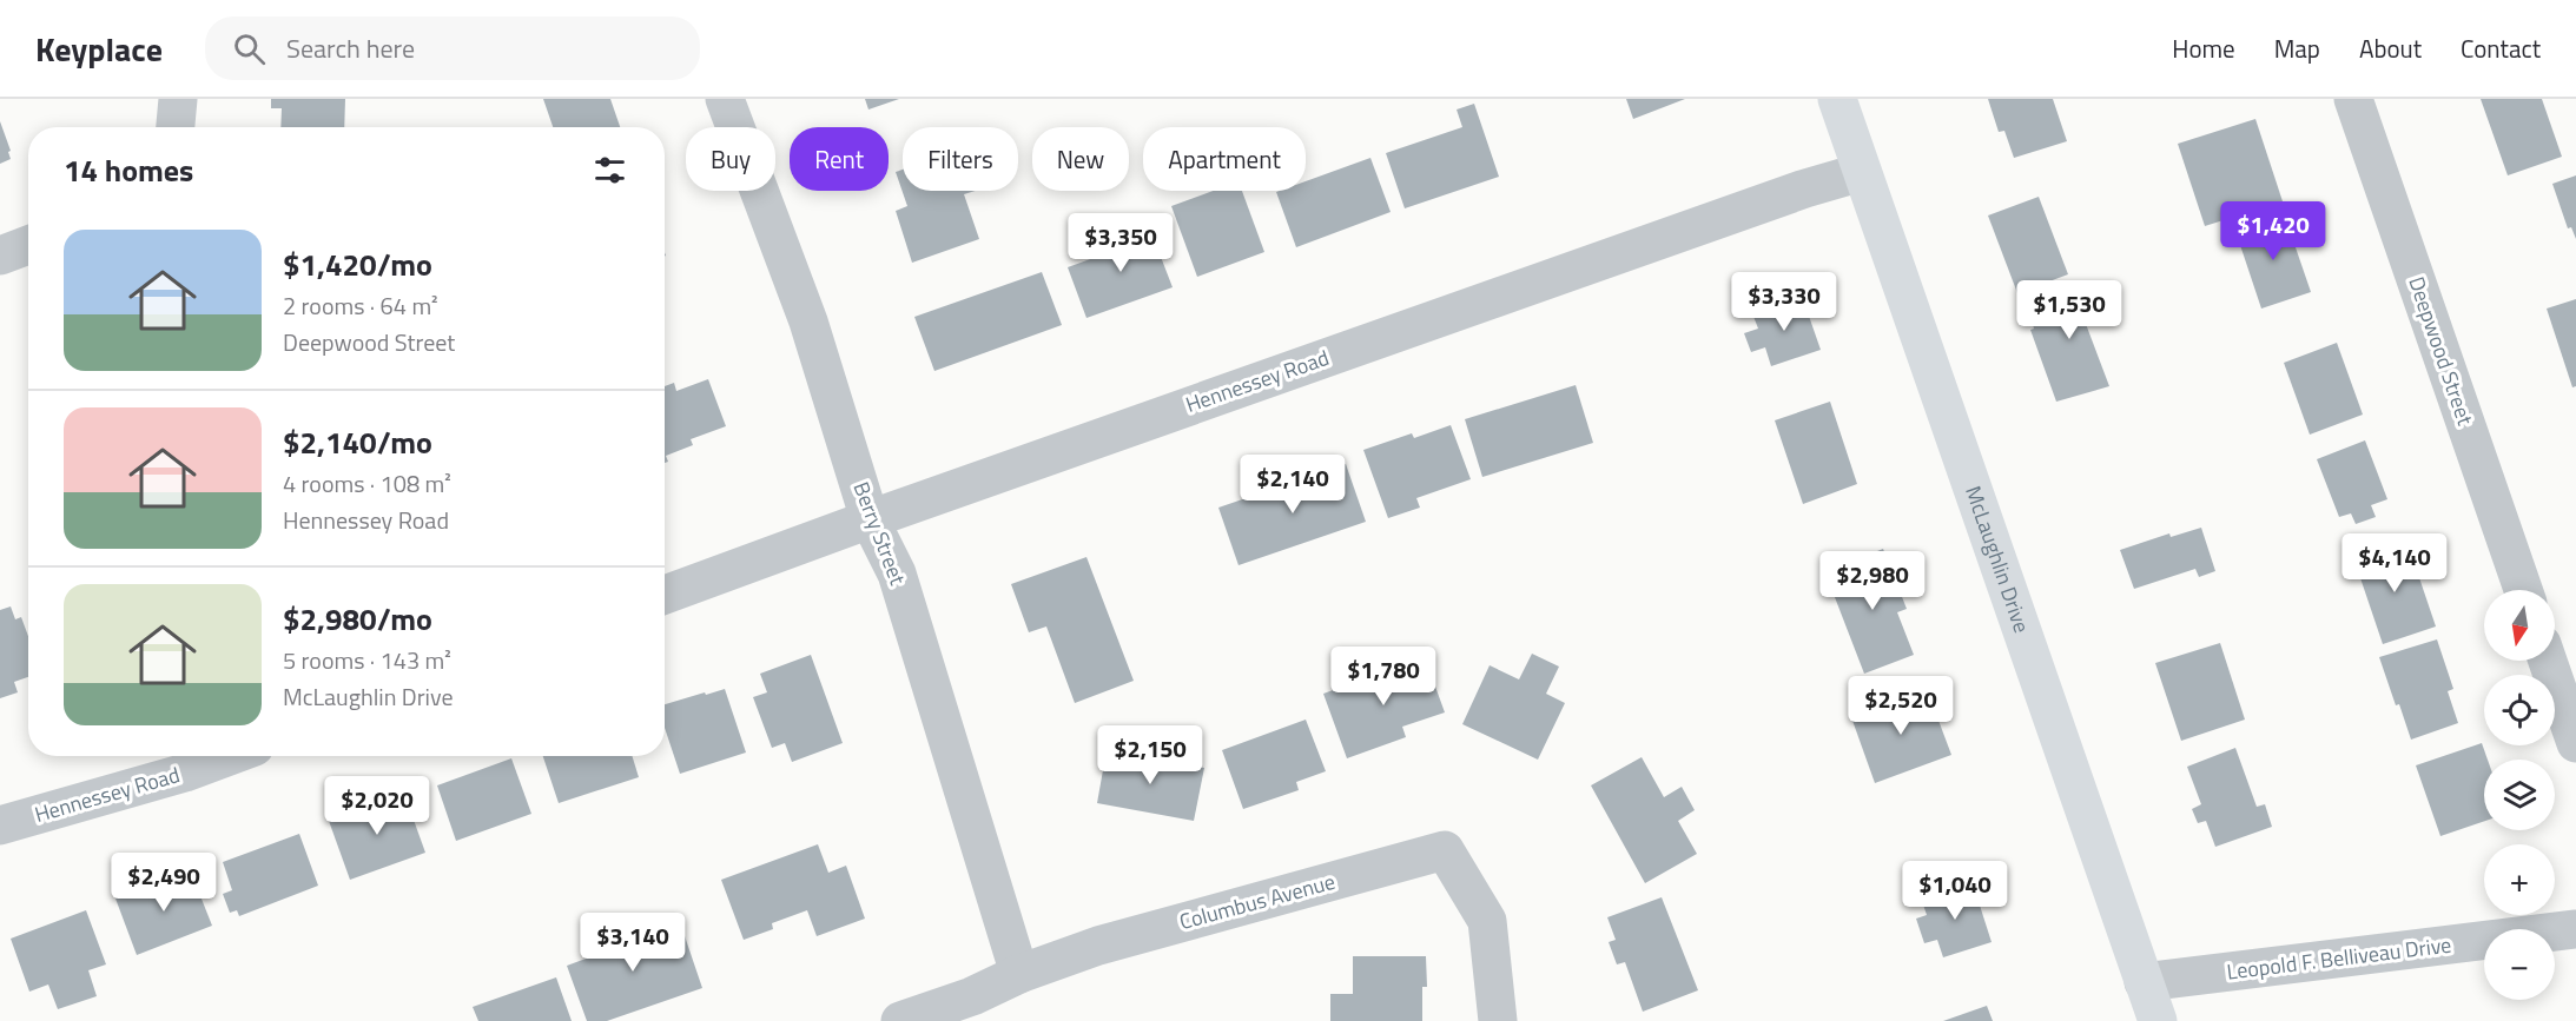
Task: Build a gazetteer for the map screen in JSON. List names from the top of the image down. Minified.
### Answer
{"streets":{"main road":["McLaughlin Drive"],"street":["Deepwood Street","Hennessey Road","Berry Street","Columbus Avenue","Leopold F. Belliveau Drive"]},"crossings":[["Hennessey Road","Berry Street"],["Hennessey Road","McLaughlin Drive"],["Berry Street","Columbus Avenue"],["McLaughlin Drive","Leopold F. Belliveau Drive"]],"north":"bottom","page":{"header":"Keyplace","search":"Search here","nav":["Home","Map","About","Contact"],"chip":["Buy","Rent","Filters","New","Apartment"],"heading":"14 homes","price":["$1,420","$3,350","$3,330","$1,530","$2,140","$4,140","$2,980","$1,780","$2,520","$2,150","$2,020","$2,490","$1,040","$3,140"],"list":[{"name":"$1,420/mo","note":"2 rooms · 64 m² · Deepwood Street"},{"name":"$2,140/mo","note":"4 rooms · 108 m² · Hennessey Road"},{"name":"$2,980/mo","note":"5 rooms · 143 m² · McLaughlin Drive"}],"map_buttons":["+","−"]}}
